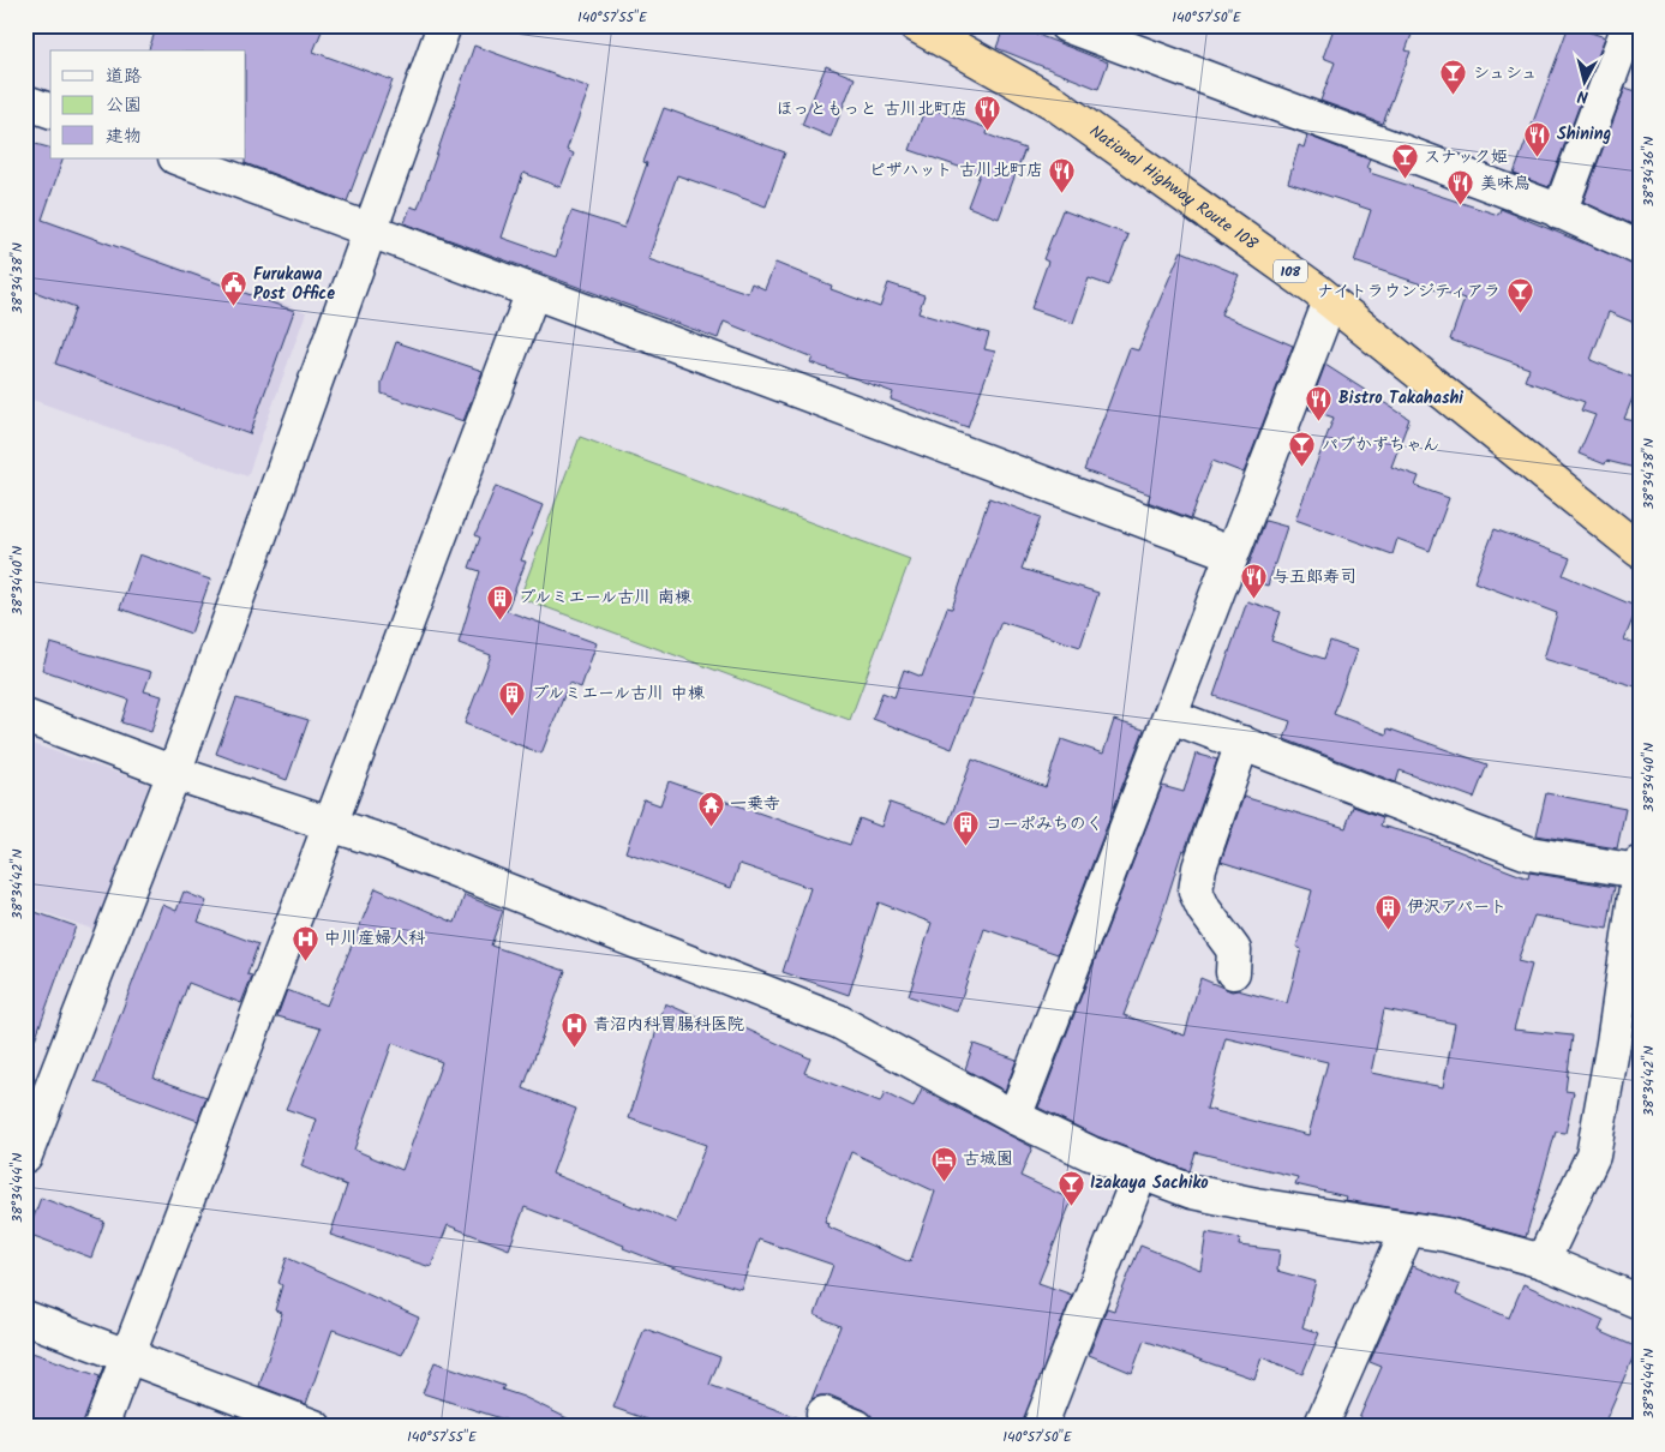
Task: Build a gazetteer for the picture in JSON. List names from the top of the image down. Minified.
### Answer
{"streets":{"highway":["National Highway Route 108","108"]},"places":{"bar":["シュシュ","スナック姫","ナイトラウンジティアラ","パブかずちゃん","Izakaya Sachiko"],"restaurant":["ほっともっと 古川北町店","Shining","ピザハット 古川北町店","美味鳥","Bistro Takahashi","与五郎寿司"],"public building":["Furukawa Post Office"],"building":["プルミエール古川 南棟","プルミエール古川 中棟","コーポみちのく","伊沢アパート"],"temple":["一乗寺"],"hospital":["中川産婦人科","青沼内科胃腸科医院"],"hotel":["古城園"]},"legend":["道路","公園","建物"],"north":"bottom","coordinates":["140°57'55\"E","140°57'50\"E","38°34'36\"N","38°34'38\"N","38°34'40\"N","38°34'42\"N","38°34'44\"N"]}
